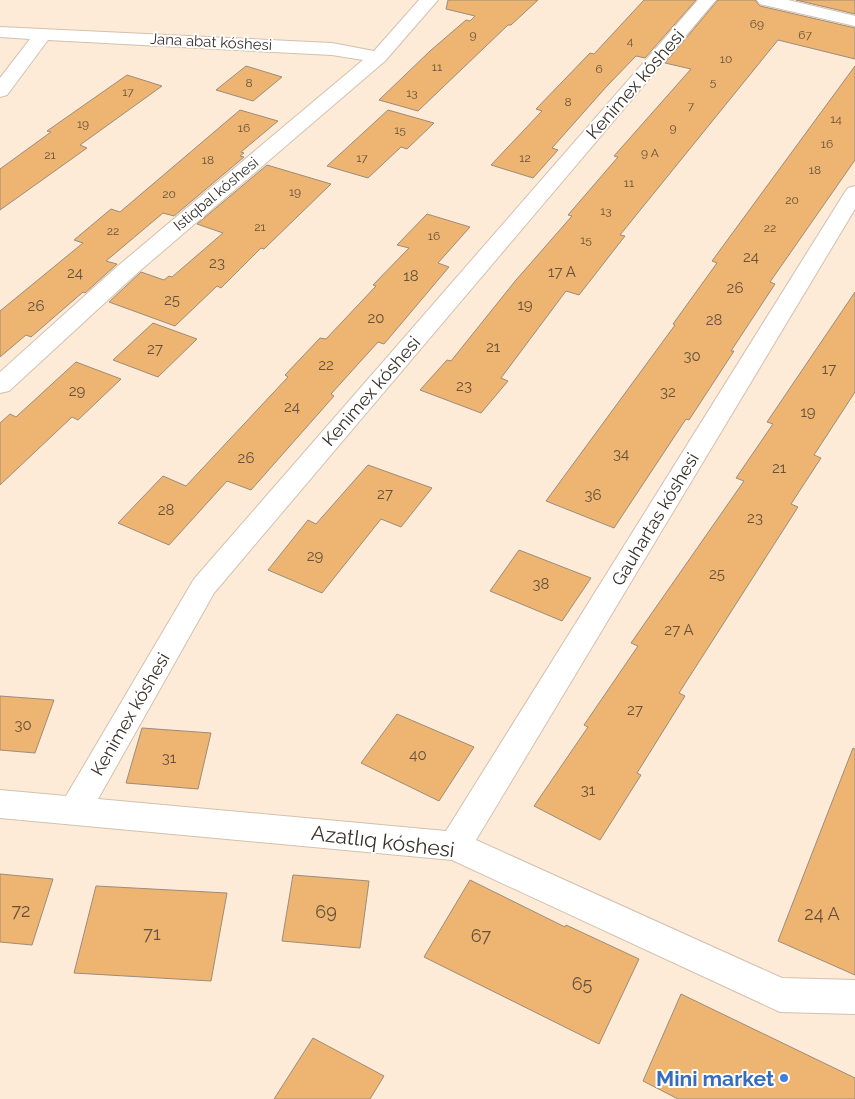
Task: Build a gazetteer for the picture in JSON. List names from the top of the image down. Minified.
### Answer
{"streets":{"street":["Jana abat kóshesi","Kenimex kóshesi","Istiqbal kóshesi","Gauhartas kóshesi","Azatlıq kóshesi"]},"crossings":[["Jana abat kóshesi","Istiqbal kóshesi"],["Kenimex kóshesi","Azatlıq kóshesi"],["Gauhartas kóshesi","Azatlıq kóshesi"]],"places":["Mini market"],"house_numbers":["69","9","67","4","10","11","6","5","8","17","13","8","7","14","19","16","9","15","16","9 А","21","17","12","18","18","11","19","20","20","13","21","22","22","16","15","24","23","17 А","24","18","26","25","19","26","20","28","21","27","30","22","17","23","29","32","24","19","34","26","21","27","36","28","23","29","25","38","27 А","27","30","40","31","31","72","69","24 А","71","67","65"]}
